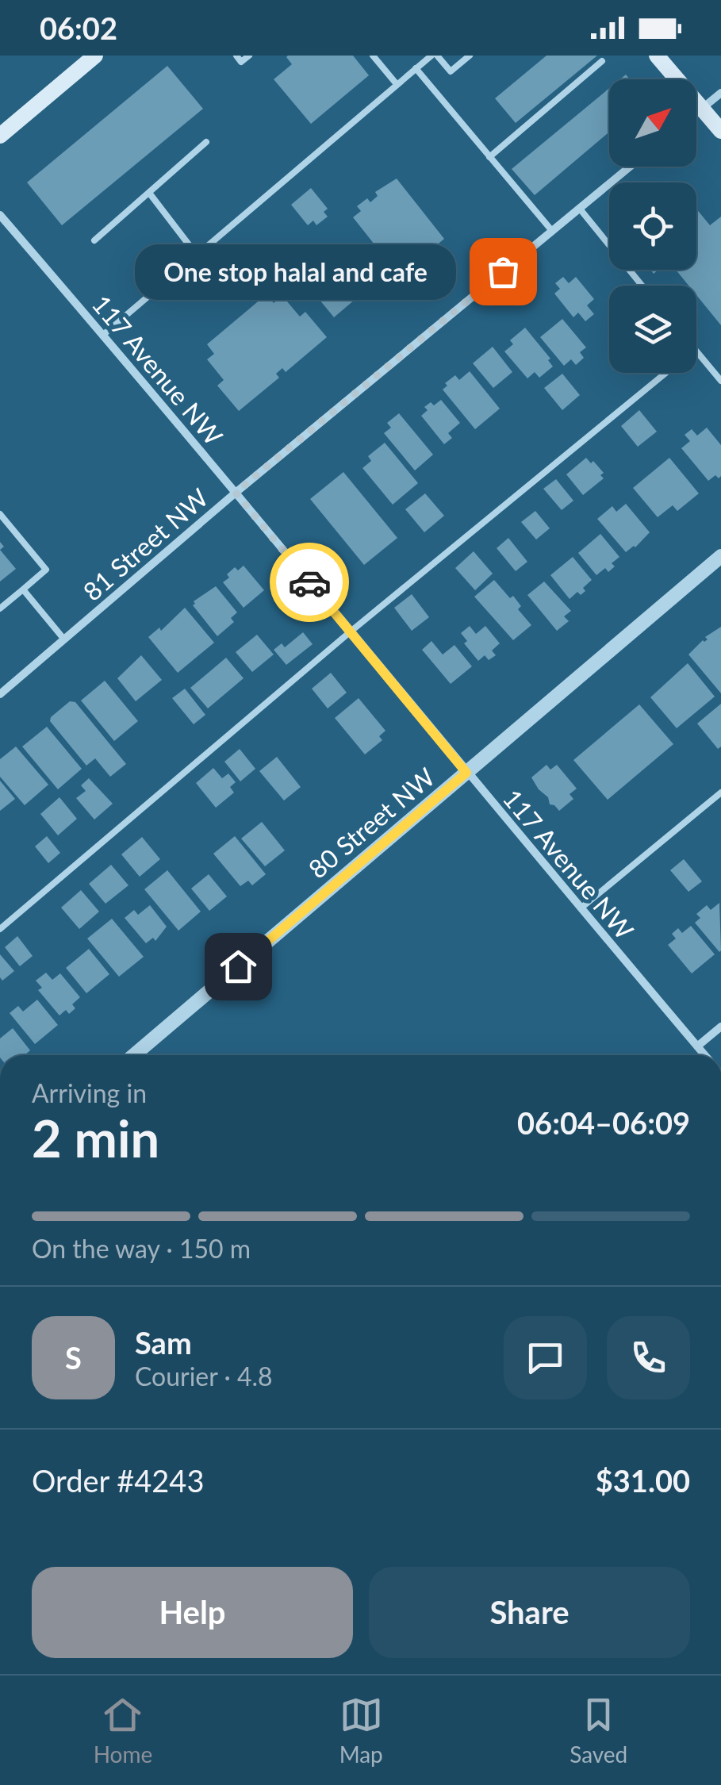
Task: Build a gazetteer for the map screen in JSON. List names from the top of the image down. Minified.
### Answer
{"streets":{"street":["117 Avenue NW","81 Street NW","80 Street NW"]},"crossings":[["117 Avenue NW","81 Street NW"],["117 Avenue NW","80 Street NW"]],"places":["One stop halal and cafe"],"north":"top right","page":{"status":"06:02","bubble":"One stop halal and cafe","heading":["2 min","Arriving in","06:04–06:09"],"panel":["Sam","Courier · 4.8","Order #4243","$31.00"],"bar":"On the way · 150 m","round":"S","buttons":["Help","Share"],"tabs":["Home","Map","Saved"]}}
